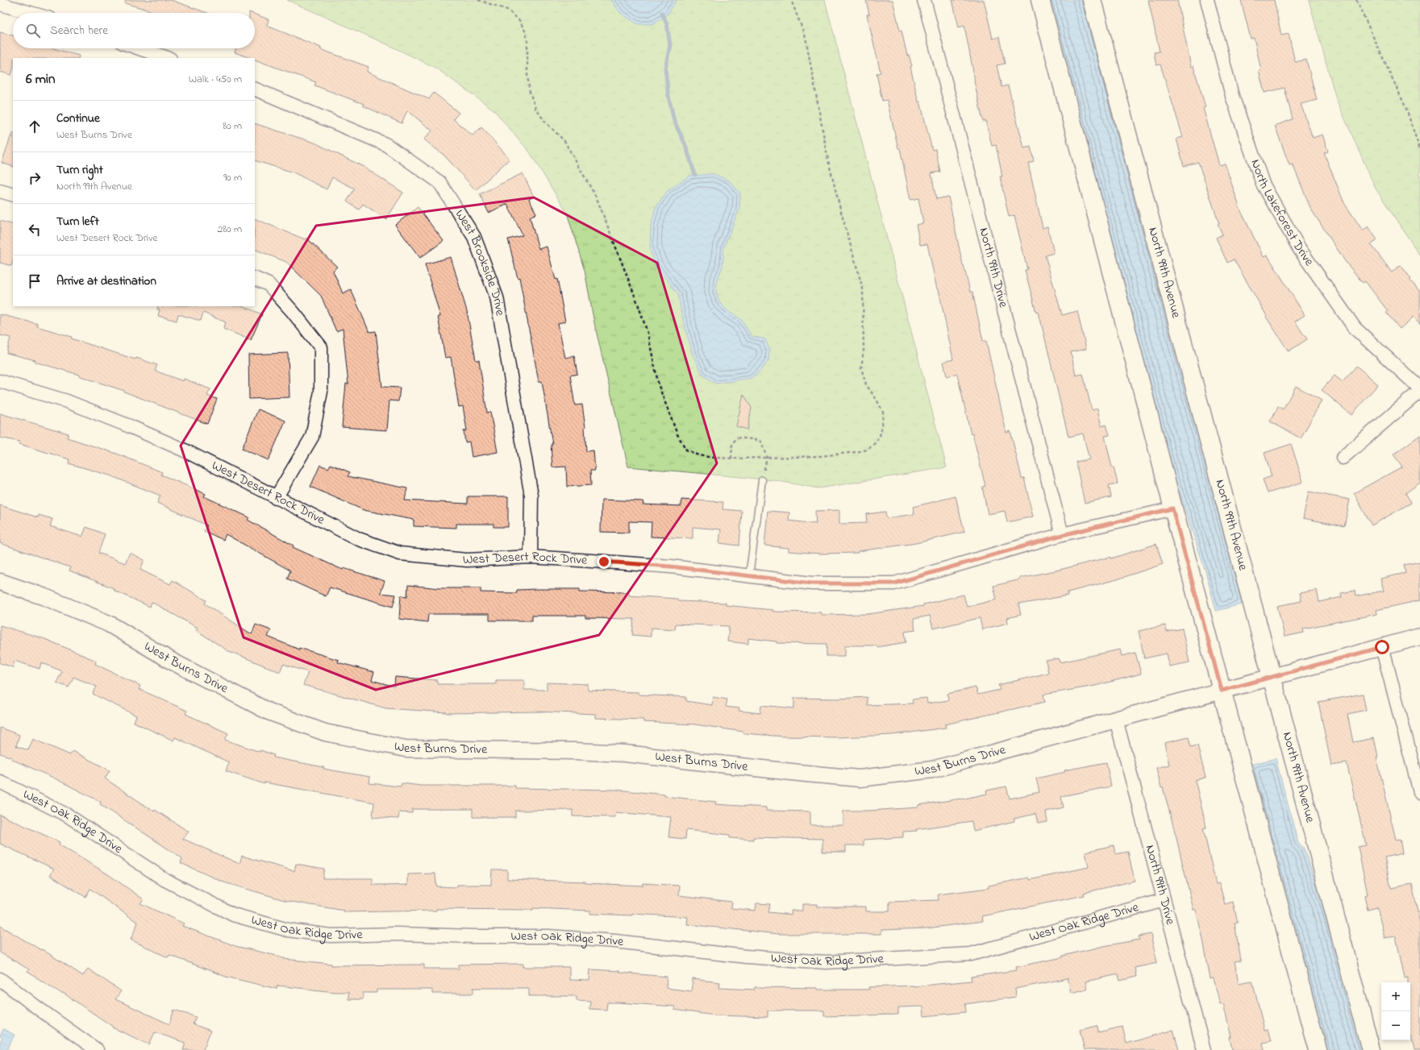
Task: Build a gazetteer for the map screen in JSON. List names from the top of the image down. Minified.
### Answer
{"streets":{"main road":["North 99th Avenue"],"street":["North Lakeforest Drive","West Brookside Drive","North 99th Drive","West Desert Rock Drive","West Burns Drive","West Oak Ridge Drive"]},"crossings":[["West Brookside Drive","West Desert Rock Drive"],["North 99th Drive","West Desert Rock Drive"],["North 99th Drive","West Burns Drive"],["North 99th Drive","West Oak Ridge Drive"],["North 99th Avenue","West Burns Drive"]],"page":{"search":"Search here","heading":["6 min","Walk · 450 m"],"list":[["Continue","West Burns Drive","80 m"],["Turn right","North 99th Avenue","90 m"],["Turn left","West Desert Rock Drive","280 m"],"Arrive at destination"],"map_buttons":["+","−"]}}
